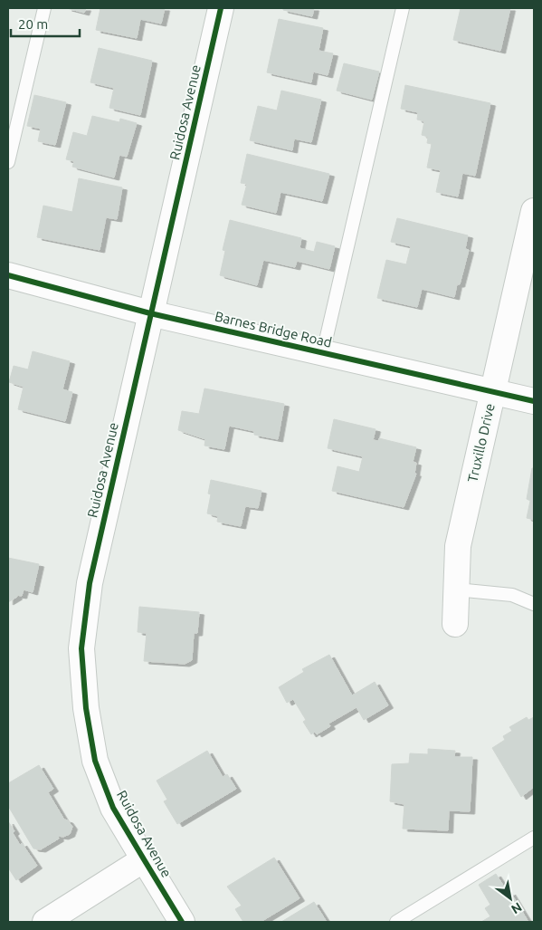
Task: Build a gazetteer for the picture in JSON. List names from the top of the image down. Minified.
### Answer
{"streets":{"street":["Ruidosa Avenue","Barnes Bridge Road","Truxillo Drive"]},"crossings":[["Ruidosa Avenue","Barnes Bridge Road"],["Barnes Bridge Road","Truxillo Drive"]],"scale_bar":"20 m","north":"bottom right"}
